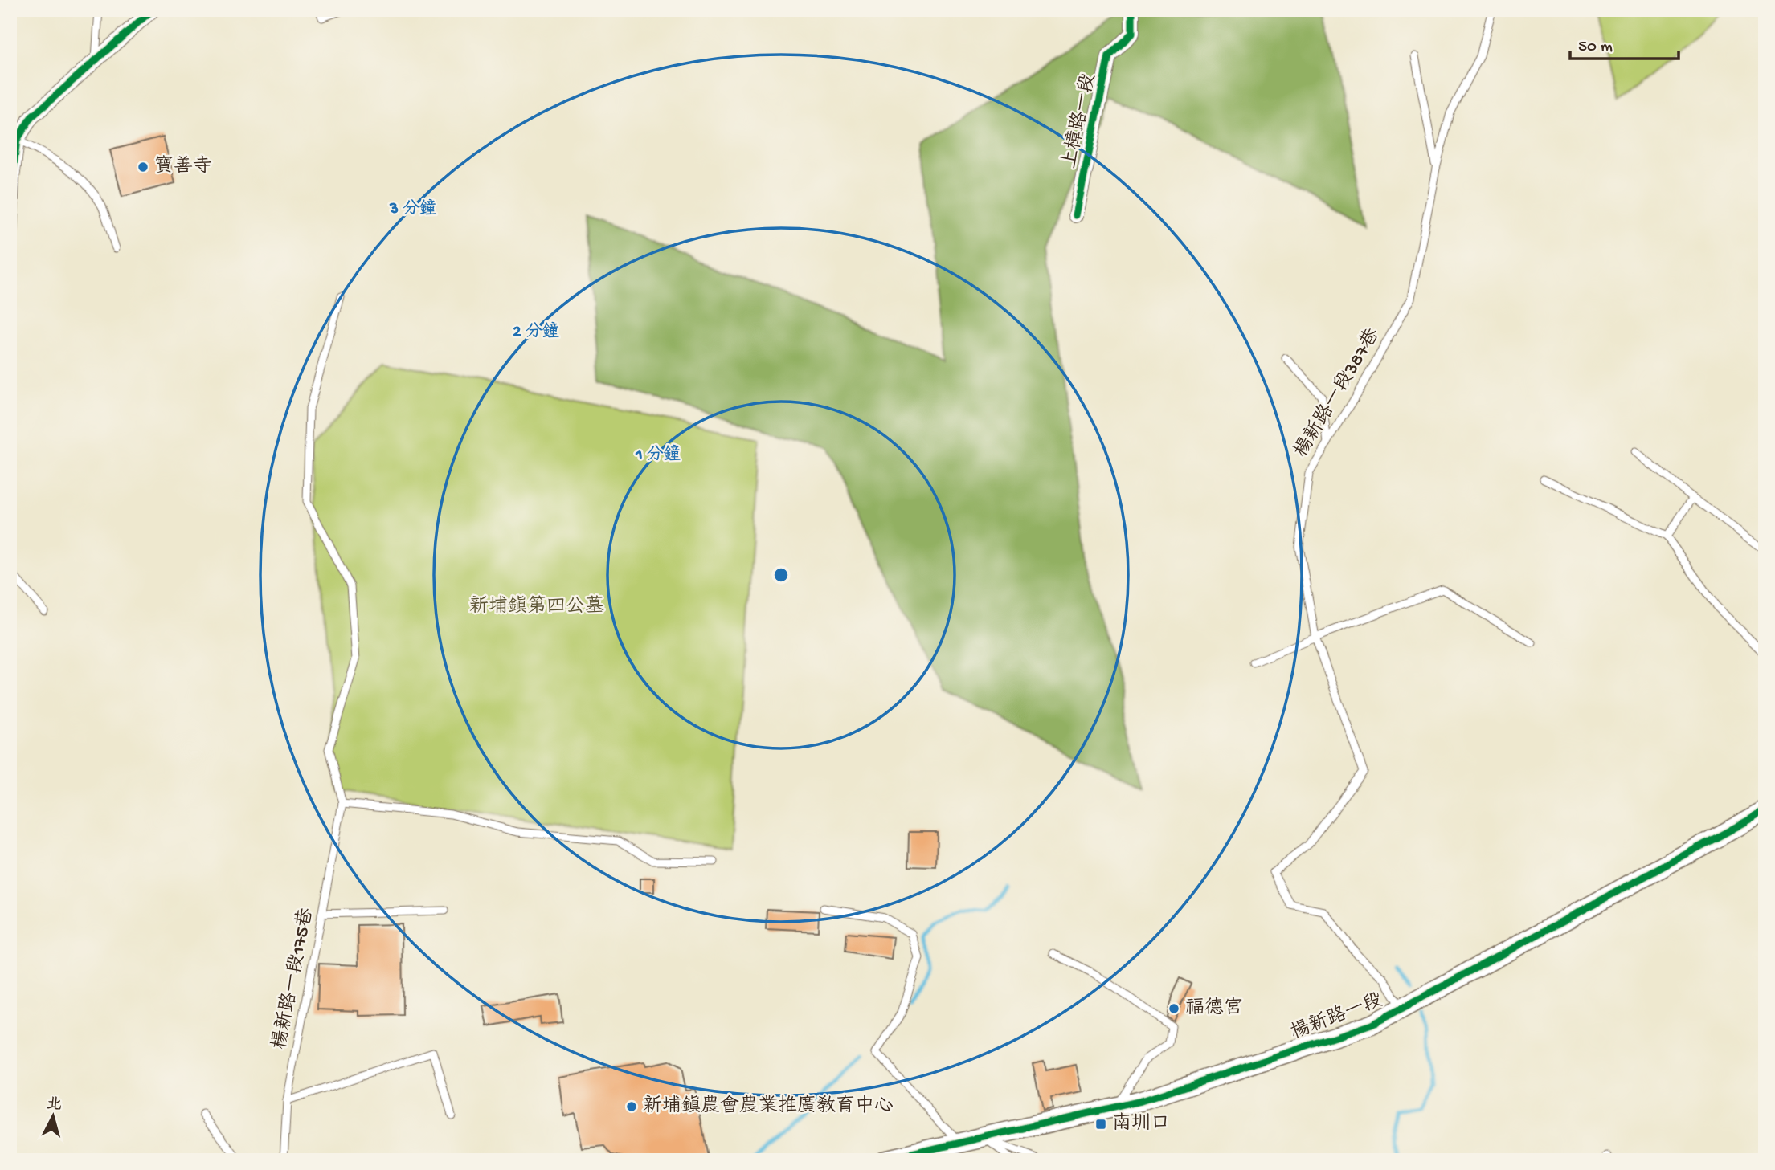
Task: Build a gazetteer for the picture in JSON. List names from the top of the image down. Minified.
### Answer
{"streets":{"main road":["楊新路一段"],"street":["上樟路一段"],"lane":["楊新路一段387巷","楊新路一段175巷"]},"crossings":[["楊新路一段387巷","楊新路一段"]],"parks":["新埔鎮第四公墓"],"places":{"other":["寶善寺","福德宫","新埔鎮農會農業推廣教育中心"],"transit":["南圳口"]},"scale_bar":"50 m","north":"top","rings":["3 分鐘","2 分鐘","1 分鐘"]}
